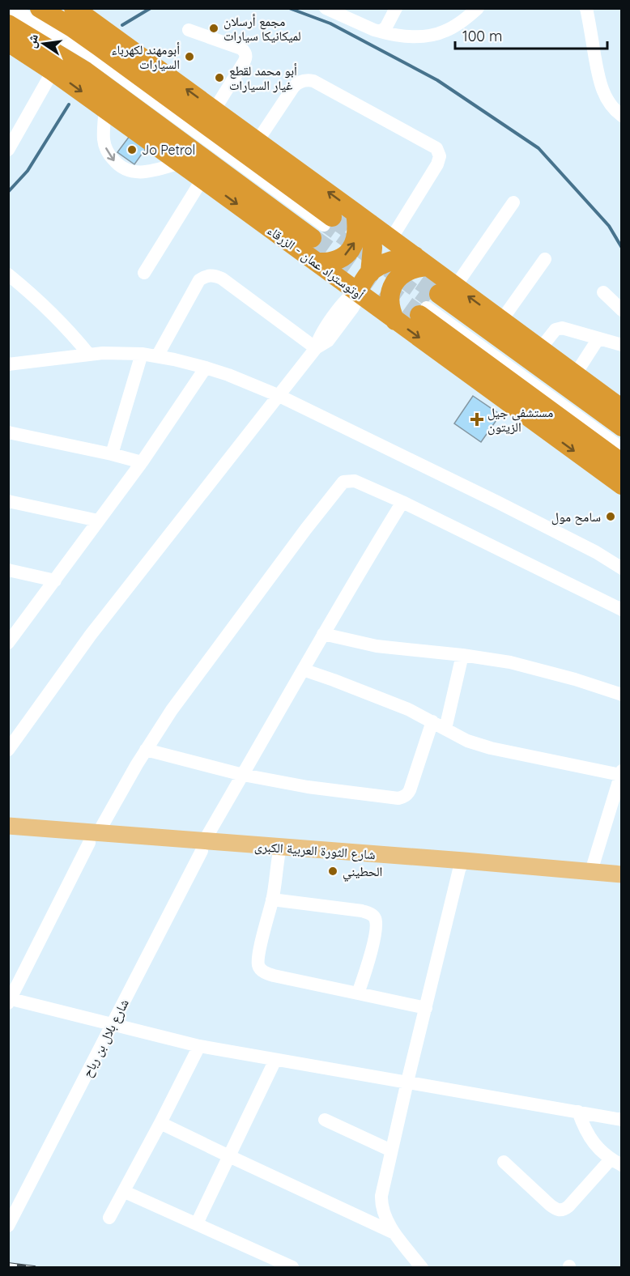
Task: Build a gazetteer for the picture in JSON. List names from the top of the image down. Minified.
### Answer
{"streets":{"highway":["أوتوستراد عمان - الزرقاء"],"main road":["شارع الثورة العربية الكبرى"],"street":["شارع بلال بن رباح"]},"crossings":[["شارع الثورة العربية الكبرى","شارع بلال بن رباح"]],"places":{"other":["مجمع أرسلان لميكانيكا سيارات","أبومهند لكهرباء السيارات","أبو محمد لقطع غيار السيارات","Jo Petrol","سامح مول","الحطيني"],"health":["مستشفى جيل الزيتون"]},"scale_bar":"100 m","north":"left"}
